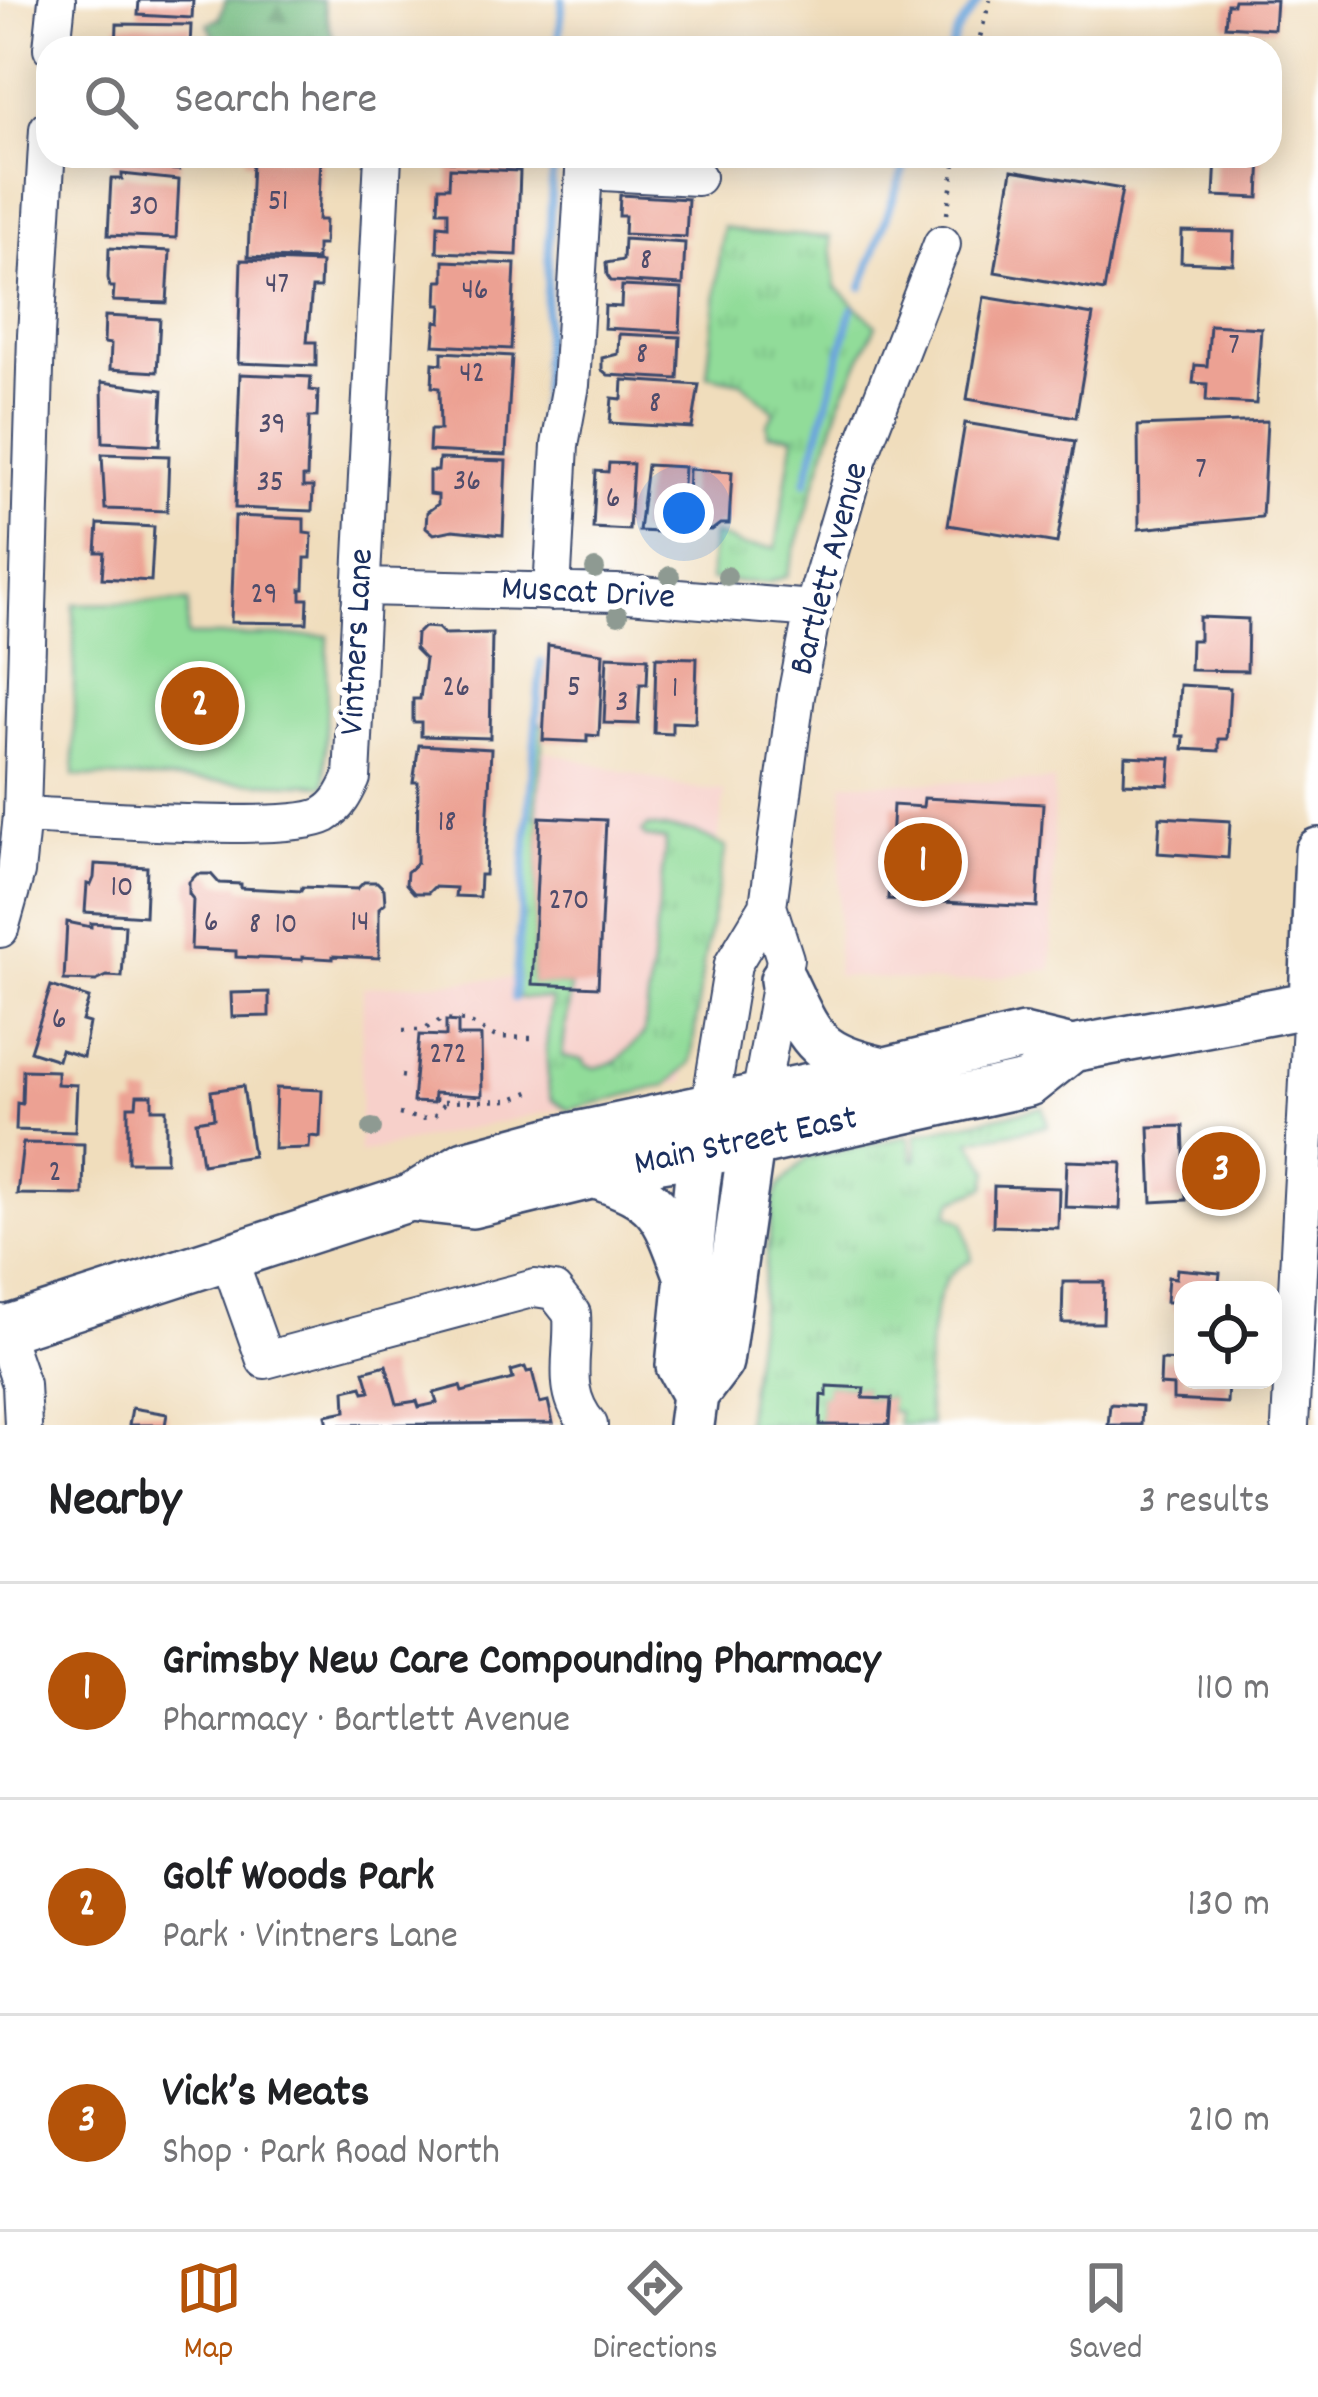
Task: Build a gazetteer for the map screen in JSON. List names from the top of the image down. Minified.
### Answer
{"streets":{"main road":["Bartlett Avenue","Main Street East"],"street":["Muscat Drive","Vintners Lane"]},"crossings":[["Bartlett Avenue","Muscat Drive"],["Bartlett Avenue","Main Street East"],["Muscat Drive","Vintners Lane"]],"house_numbers":["51","30","8","47","46","7","8","42","8","39","7","36","35","6","29","26","5","1","3","18","10","270","6","14","8","10","6","272","2"],"page":{"search":"Search here","pins":["2","1","3"],"heading":["Nearby","3 results"],"list":[{"mark":"1","name":"Grimsby New Care Compounding Pharmacy","note":"Pharmacy · Bartlett Avenue","value":"110 m"},{"mark":"2","name":"Golf Woods Park","note":"Park · Vintners Lane","value":"130 m"},{"mark":"3","name":"Vick’s Meats","note":"Shop · Park Road North","value":"210 m"}],"nav":["Map","Directions","Saved"]}}
